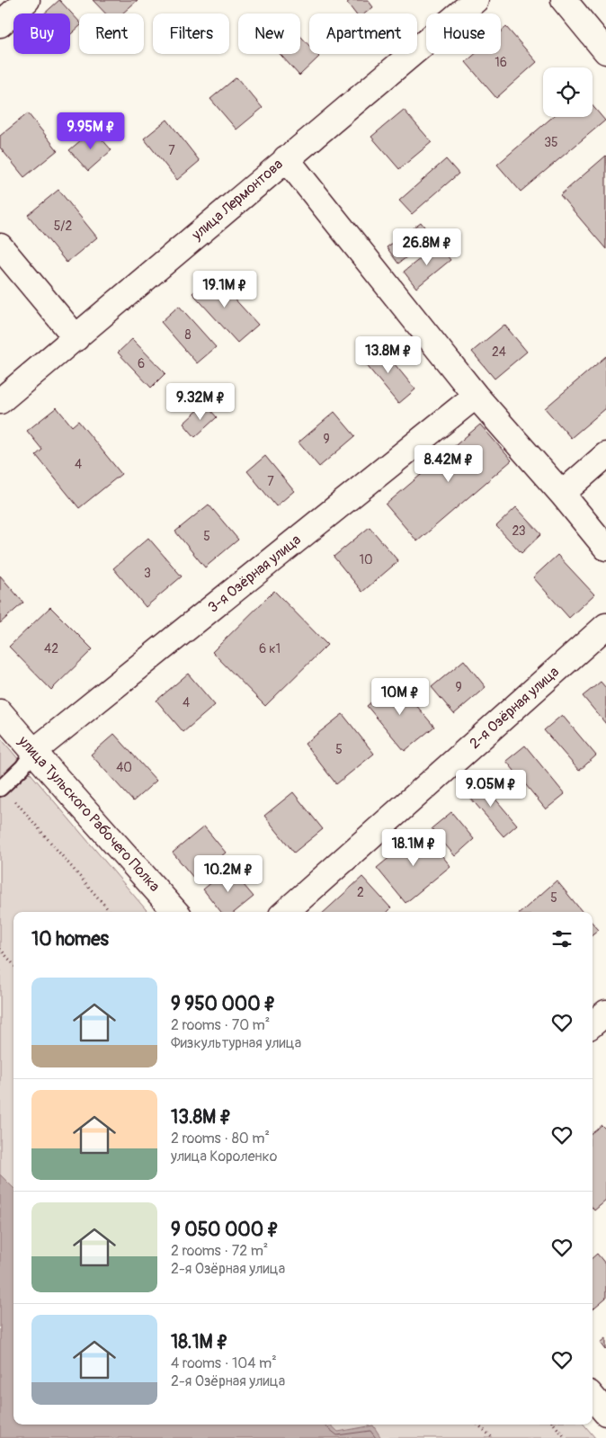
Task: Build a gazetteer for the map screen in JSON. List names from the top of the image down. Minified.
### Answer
{"streets":{"street":["улица Лермонтова","3-я Озёрная улица","2-я Озёрная улица","улица Тульского Рабочего Полка"]},"crossings":[["3-я Озёрная улица","улица Тульского Рабочего Полка"]],"house_numbers":["16","35","7","5/2","8","24","6","9","4","7","23","5","10","3","42","6 к1","9","4","5","40","2","5"],"page":{"chip":["Buy","Rent","Filters","New","Apartment","House"],"price":["9.95M ₽","26.8M ₽","19.1M ₽","13.8M ₽","9.32M ₽","8.42M ₽","10M ₽","9.05M ₽","18.1M ₽","10.2M ₽"],"heading":"10 homes","list":[{"name":"9 950 000 ₽","note":"2 rooms · 70 m² · Физкультурная улица"},{"name":"13.8M ₽","note":"2 rooms · 80 m² · улица Короленко"},{"name":"9 050 000 ₽","note":"2 rooms · 72 m² · 2-я Озёрная улица"},{"name":"18.1M ₽","note":"4 rooms · 104 m² · 2-я Озёрная улица"}]}}
